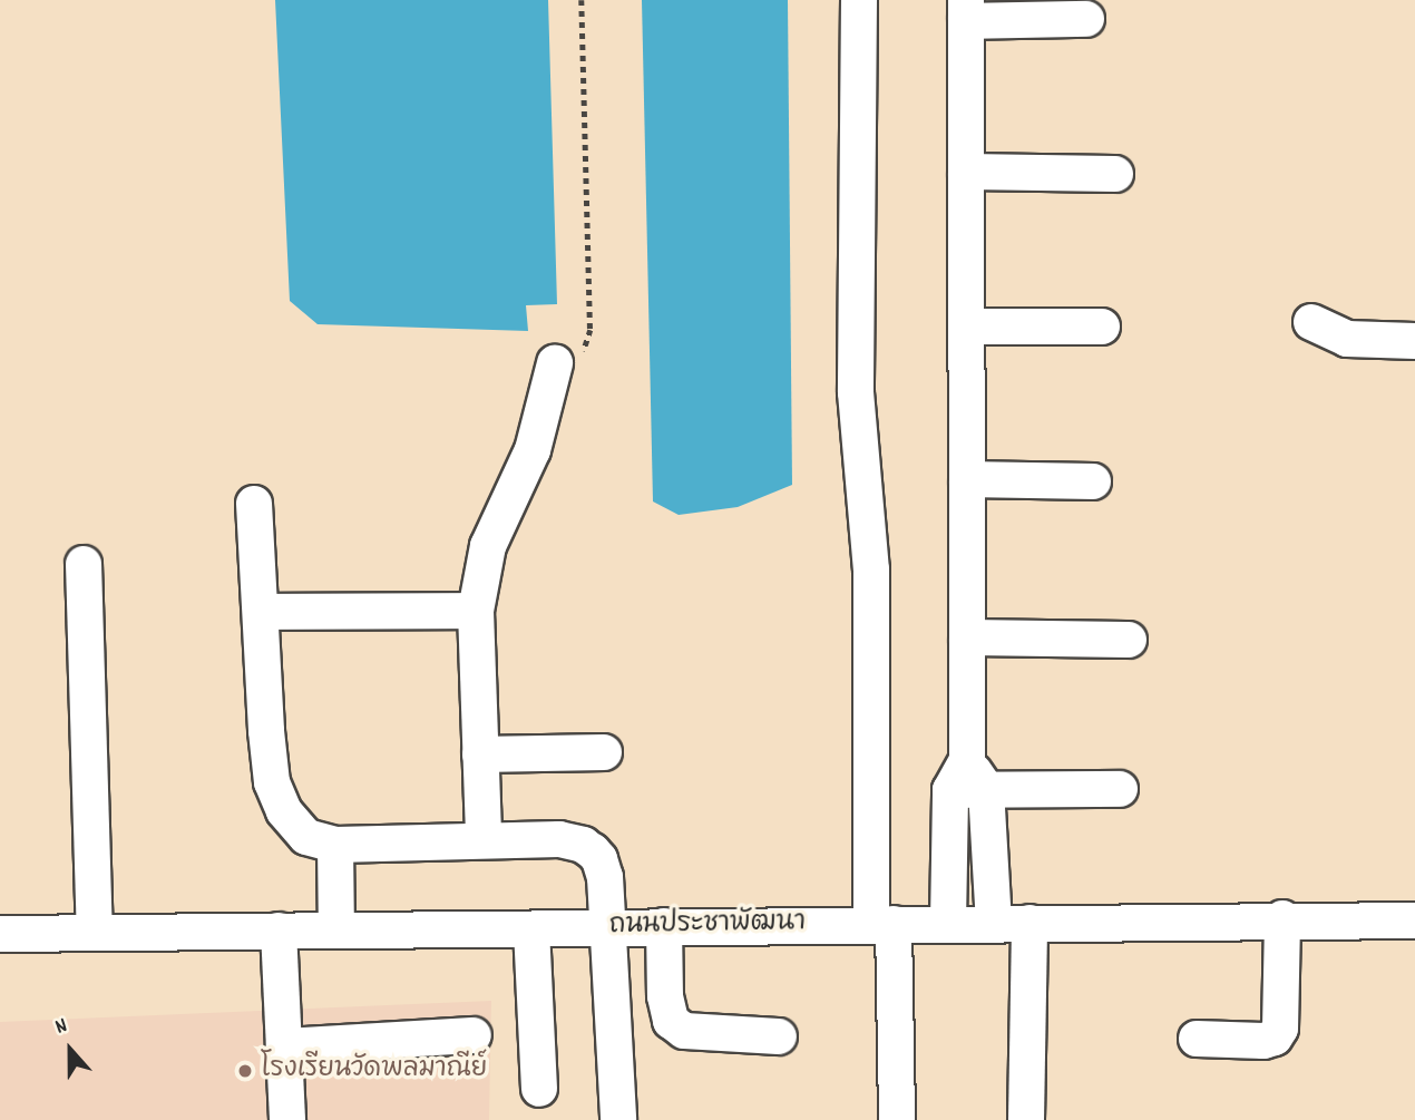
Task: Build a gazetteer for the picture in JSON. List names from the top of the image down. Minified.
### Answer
{"streets":{"street":["ถนนประชาพัฒนา"]},"places":["โรงเรียนวัดพลมาณีย์"],"north":"top"}
